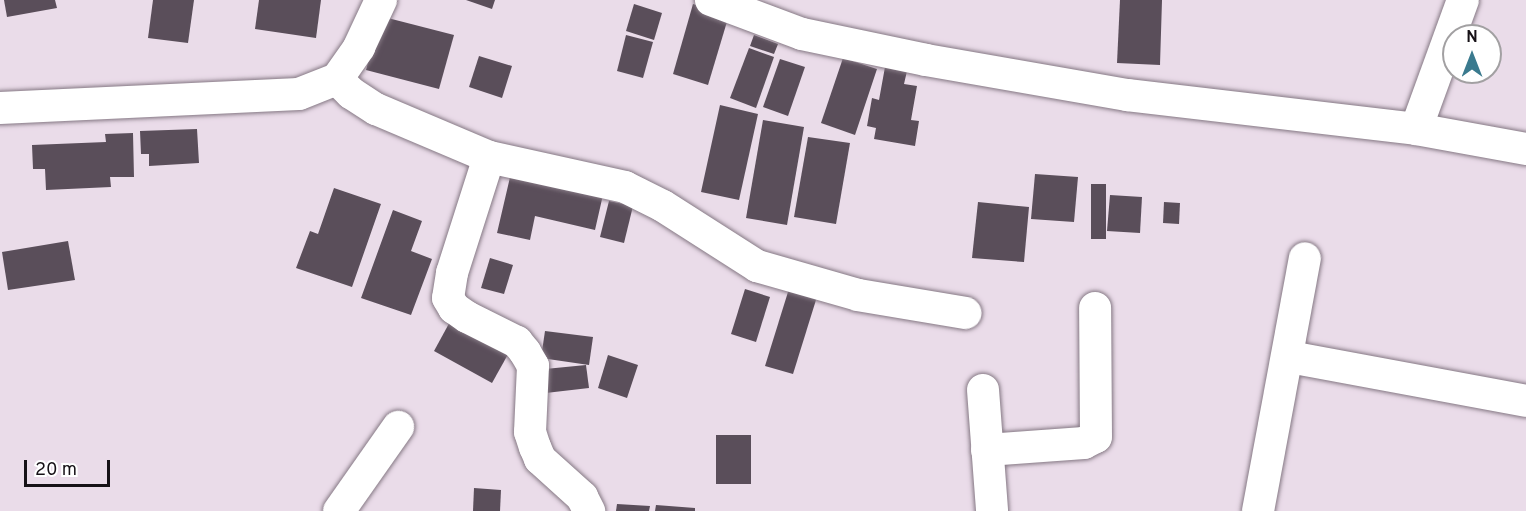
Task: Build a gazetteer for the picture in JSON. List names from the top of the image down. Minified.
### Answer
{"scale_bar":"20 m","north":"top"}
